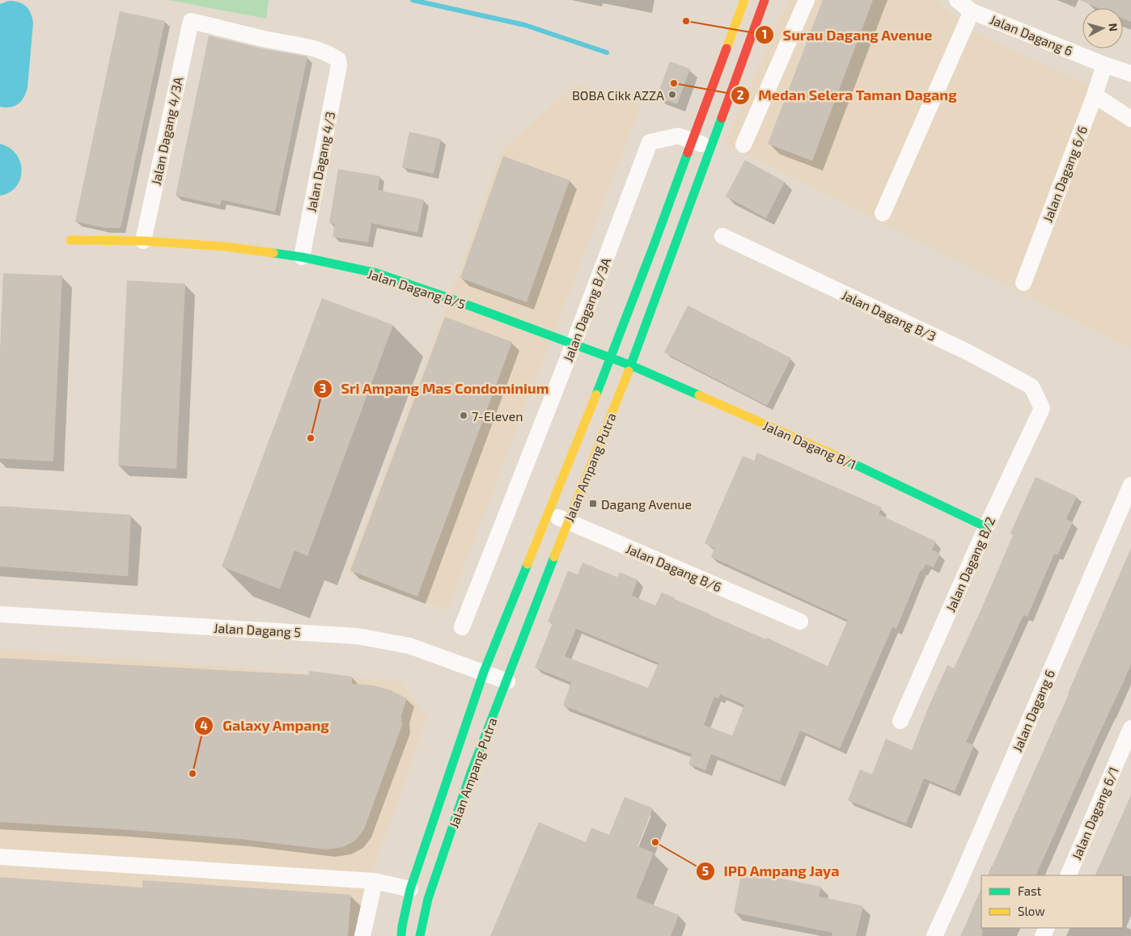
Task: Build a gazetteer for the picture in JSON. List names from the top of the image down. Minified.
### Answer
{"streets":{"street":["Jalan Dagang 6","Jalan Dagang 4/3A","Jalan Dagang 4/3","Jalan Dagang 6/6","Jalan Dagang B/5","Jalan Dagang B/3A","Jalan Dagang B/3","Jalan Dagang B/1","Jalan Ampang Putra","Jalan Dagang B/2","Jalan Dagang B/6","Jalan Dagang 5","Jalan Dagang 6/1"]},"crossings":[["Jalan Dagang 6","Jalan Dagang 6/6"],["Jalan Dagang 4/3A","Jalan Dagang 4/3"],["Jalan Dagang 4/3A","Jalan Dagang B/5"],["Jalan Dagang 4/3","Jalan Dagang B/5"],["Jalan Dagang B/5","Jalan Dagang B/3A"],["Jalan Dagang B/5","Jalan Dagang B/1"],["Jalan Dagang B/5","Jalan Ampang Putra"],["Jalan Dagang B/3A","Jalan Ampang Putra"],["Jalan Dagang B/3","Jalan Dagang B/2"],["Jalan Dagang B/1","Jalan Ampang Putra"],["Jalan Dagang B/1","Jalan Dagang B/2"],["Jalan Ampang Putra","Jalan Dagang B/6"],["Jalan Ampang Putra","Jalan Dagang 5"]],"places":{"other":["Surau Dagang Avenue","Medan Selera Taman Dagang","BOBA Cikk AZZA","7-Eleven","Sri Ampang Mas Condominium","Galaxy Ampang","IPD Ampang Jaya"],"transit":["Dagang Avenue"]},"legend":["Fast","Slow"],"north":"right"}
